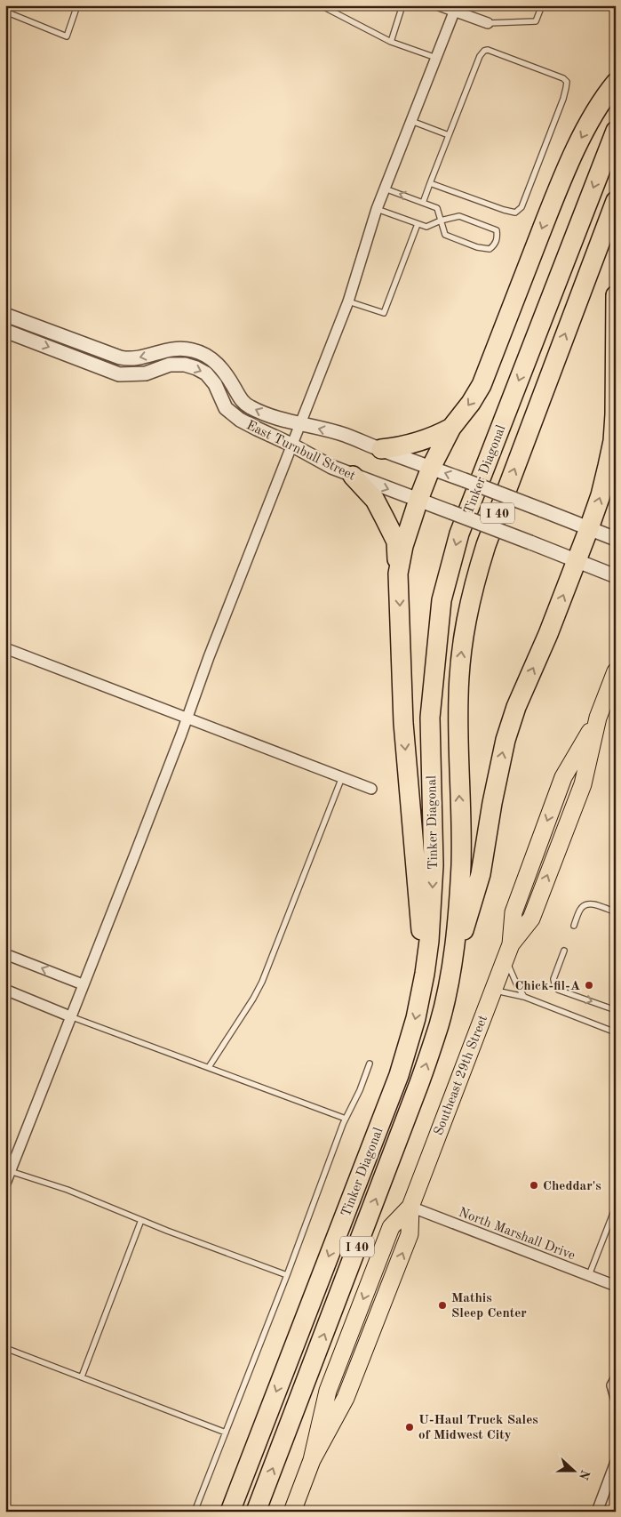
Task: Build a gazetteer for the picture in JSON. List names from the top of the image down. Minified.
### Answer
{"streets":{"highway":["Tinker Diagonal","I 40"],"main road":["Southeast 29th Street"],"street":["East Turnbull Street","North Marshall Drive"]},"crossings":[["Southeast 29th Street","North Marshall Drive"]],"places":["Chick-fil-A","Cheddar's","Mathis Sleep Center","U-Haul Truck Sales of Midwest City"],"north":"right"}
